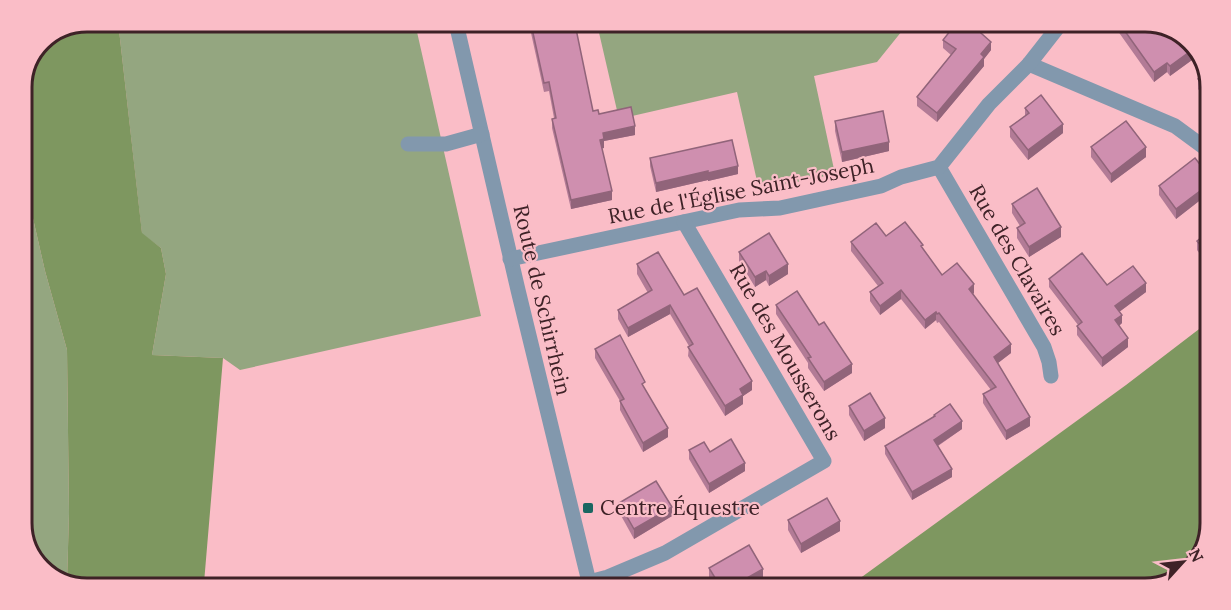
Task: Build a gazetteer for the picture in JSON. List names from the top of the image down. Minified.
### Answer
{"streets":{"street":["Rue de l'Église Saint-Joseph","Rue des Clavaires","Route de Schirrhein","Rue des Mousserons"]},"crossings":[["Rue de l'Église Saint-Joseph","Rue des Clavaires"],["Rue de l'Église Saint-Joseph","Route de Schirrhein"],["Rue de l'Église Saint-Joseph","Rue des Mousserons"]],"places":{"transit":["Centre Équestre"]},"north":"top right"}
